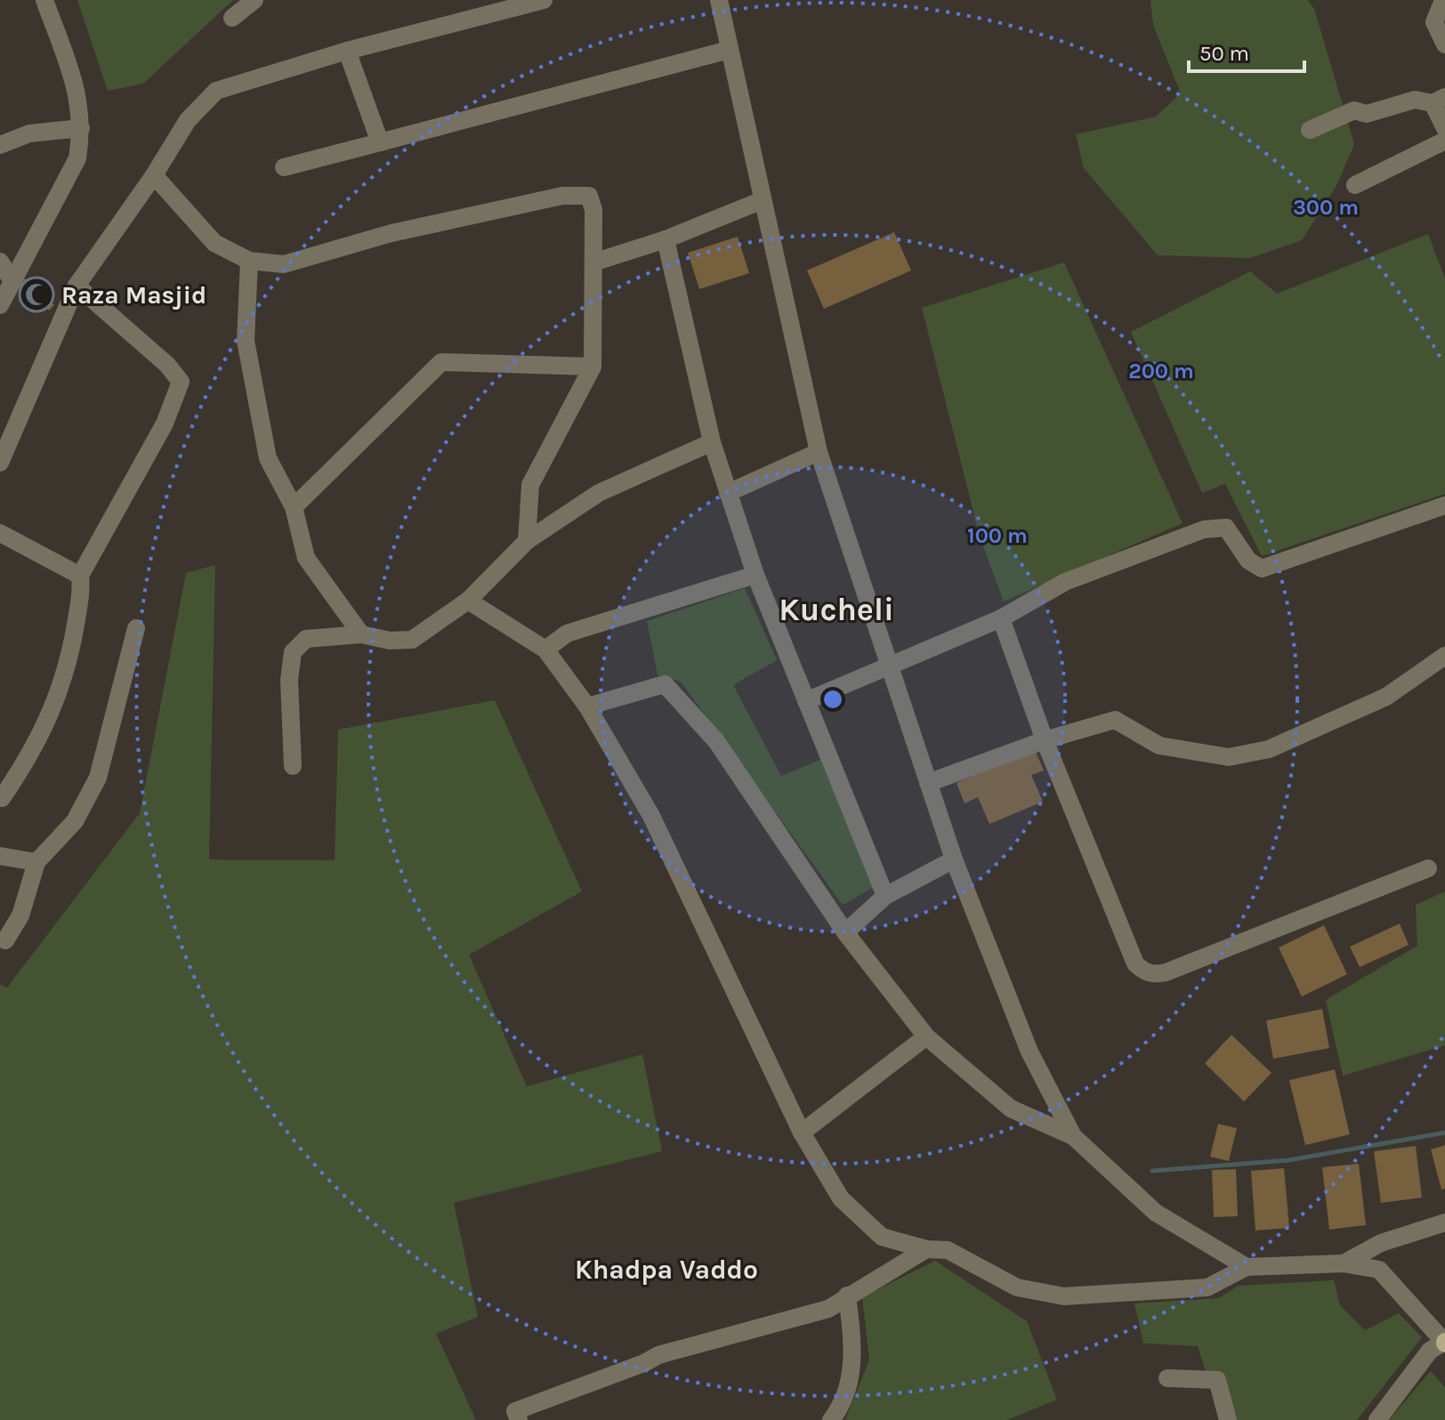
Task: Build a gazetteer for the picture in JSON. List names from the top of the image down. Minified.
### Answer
{"districts":["Kucheli","Khadpa Vaddo"],"places":{"mosque":["Raza Masjid"]},"scale_bar":"50 m","rings":["300 m","200 m","100 m"]}
